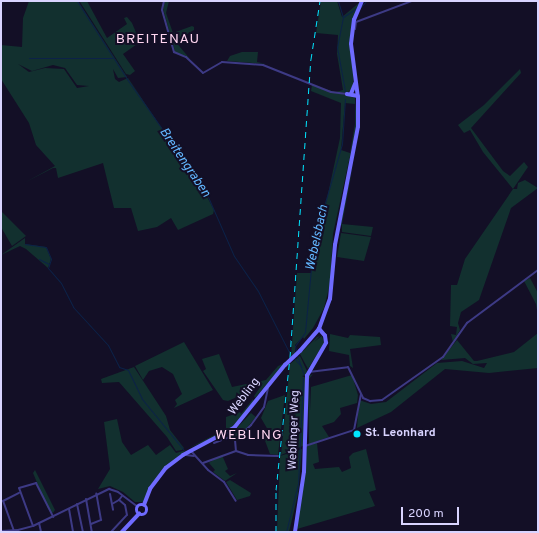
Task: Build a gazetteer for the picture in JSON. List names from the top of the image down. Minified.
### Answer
{"streets":{"main road":["Webling","Weblinger Weg"]},"districts":["BREITENAU","WEBLING"],"water":["Breitengraben","Webelsbach"],"places":["St. Leonhard"],"scale_bar":"200 m"}
